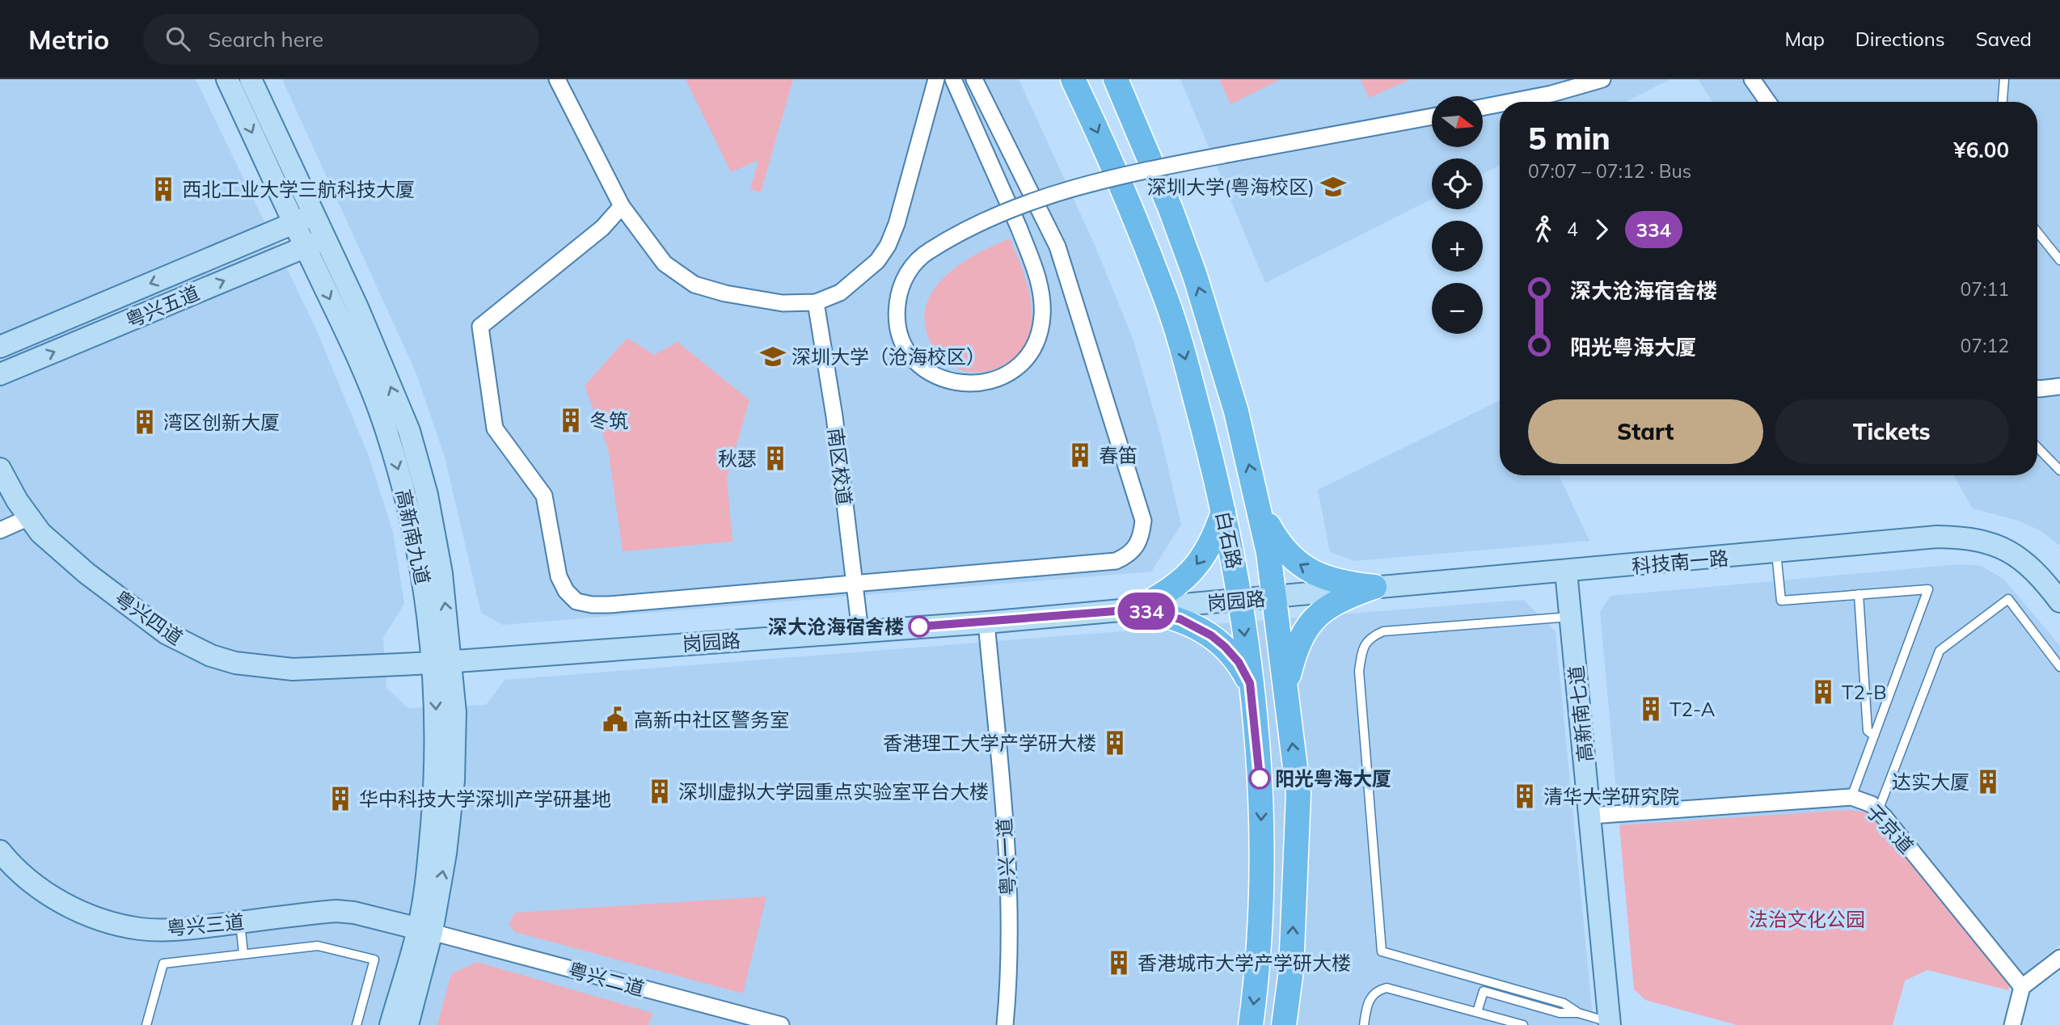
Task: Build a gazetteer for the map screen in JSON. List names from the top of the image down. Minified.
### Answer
{"streets":{"main road":["白石路"],"street":["粤兴五道","南区校道","高新南九道","科技南一路","岗园路","粤兴四道","高新南七道","子京道","粤兴一道","粤兴三道","粤兴二道"]},"crossings":[["粤兴五道","高新南九道"],["南区校道","岗园路"],["高新南九道","岗园路"],["高新南九道","粤兴四道"],["高新南九道","粤兴三道"],["高新南九道","粤兴二道"],["白石路","科技南一路"],["白石路","岗园路"],["科技南一路","岗园路"],["科技南一路","高新南七道"],["岗园路","粤兴四道"],["岗园路","粤兴一道"],["高新南七道","子京道"],["粤兴三道","粤兴二道"]],"parks":["法治文化公园"],"places":{"school or university":["深圳大学(粤海校区)","深圳大学（沧海校区）"],"building":["西北工业大学三航科技大厦","冬筑","湾区创新大厦","春笛","秋瑟","T2-B","T2-A","香港理工大学产学研大楼","达实大厦","深圳虚拟大学园重点实验室平台大楼","清华大学研究院","华中科技大学深圳产学研基地","香港城市大学产学研大楼"],"other":["深大沧海宿舍楼","阳光粤海大厦"],"public building":["高新中社区警务室"]},"lines":["bus line 334"],"north":"right","page":{"header":"Metrio","search":"Search here","nav":["Map","Directions","Saved"],"on_map":"334","map_buttons":["+","−"],"heading":["5 min","07:07 – 07:12 · Bus","¥6.00"],"legs":["4","334"],"list":[{"name":"深大沧海宿舍楼","value":"07:11"},{"name":"阳光粤海大厦","value":"07:12"}],"buttons":["Start","Tickets"]}}
